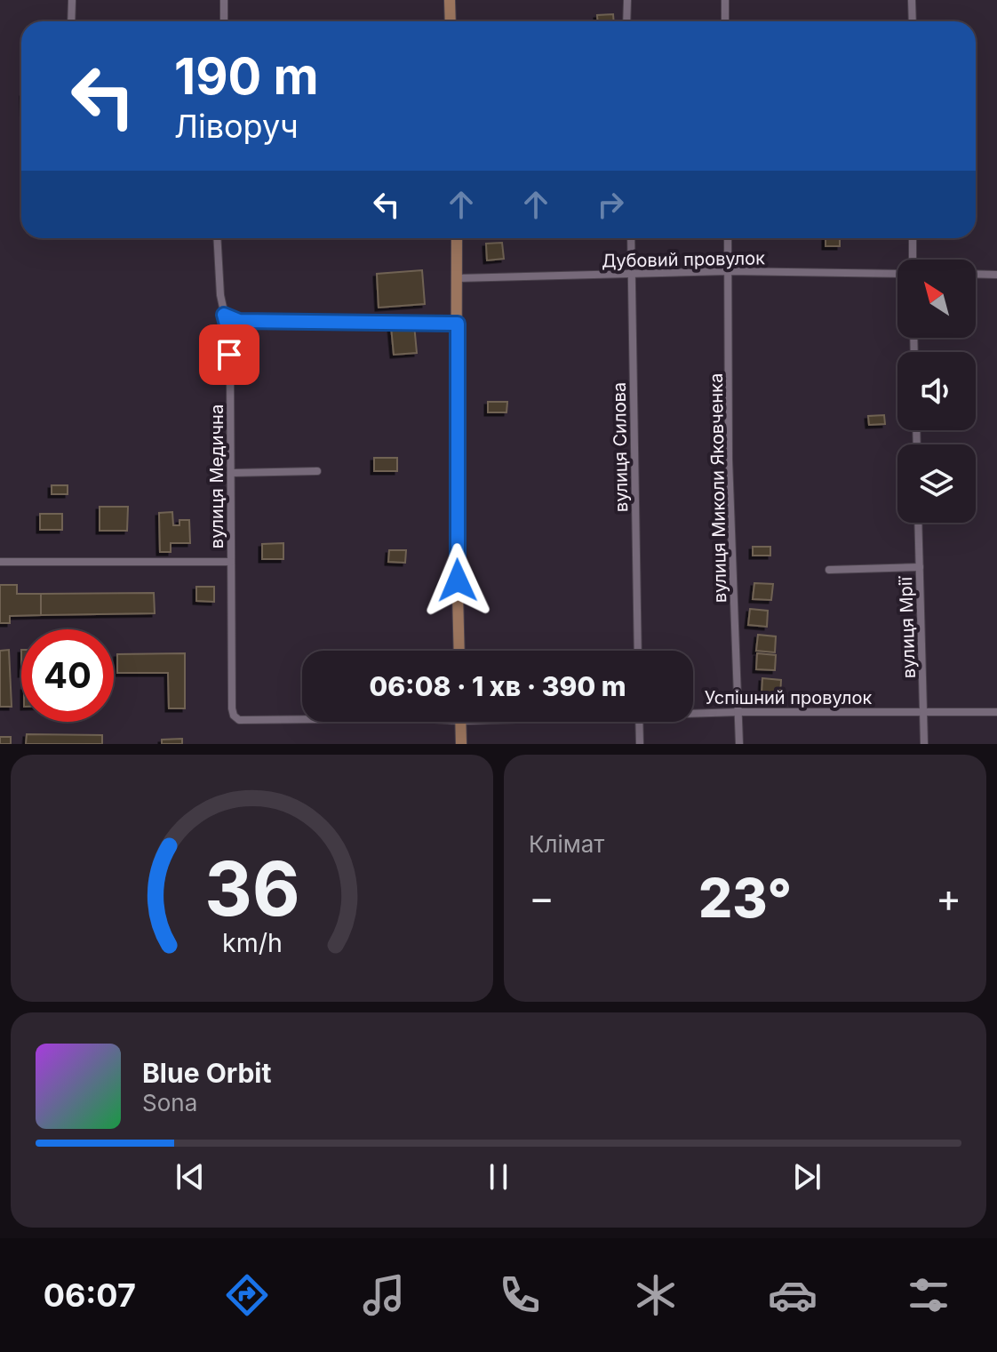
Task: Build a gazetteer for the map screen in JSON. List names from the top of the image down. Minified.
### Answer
{"streets":{"street":["Дубовий провулок","вулиця Силова","вулиця Медична","вулиця Миколи Яковченка","вулиця Мрії","Успішний провулок"]},"crossings":[["Дубовий провулок","вулиця Силова"],["Дубовий провулок","вулиця Миколи Яковченка"],["вулиця Медична","Успішний провулок"],["вулиця Миколи Яковченка","Успішний провулок"],["вулиця Мрії","Успішний провулок"]],"north":"top left","page":{"turn":["190 m","Ліворуч"],"limit":"40","trip":"06:08 · 1 хв · 390 m","tile":"Клімат","heat":["−","23°","+"],"song":["Blue Orbit","Sona"],"tabs":"06:07","gauge":["36","km/h"]}}
